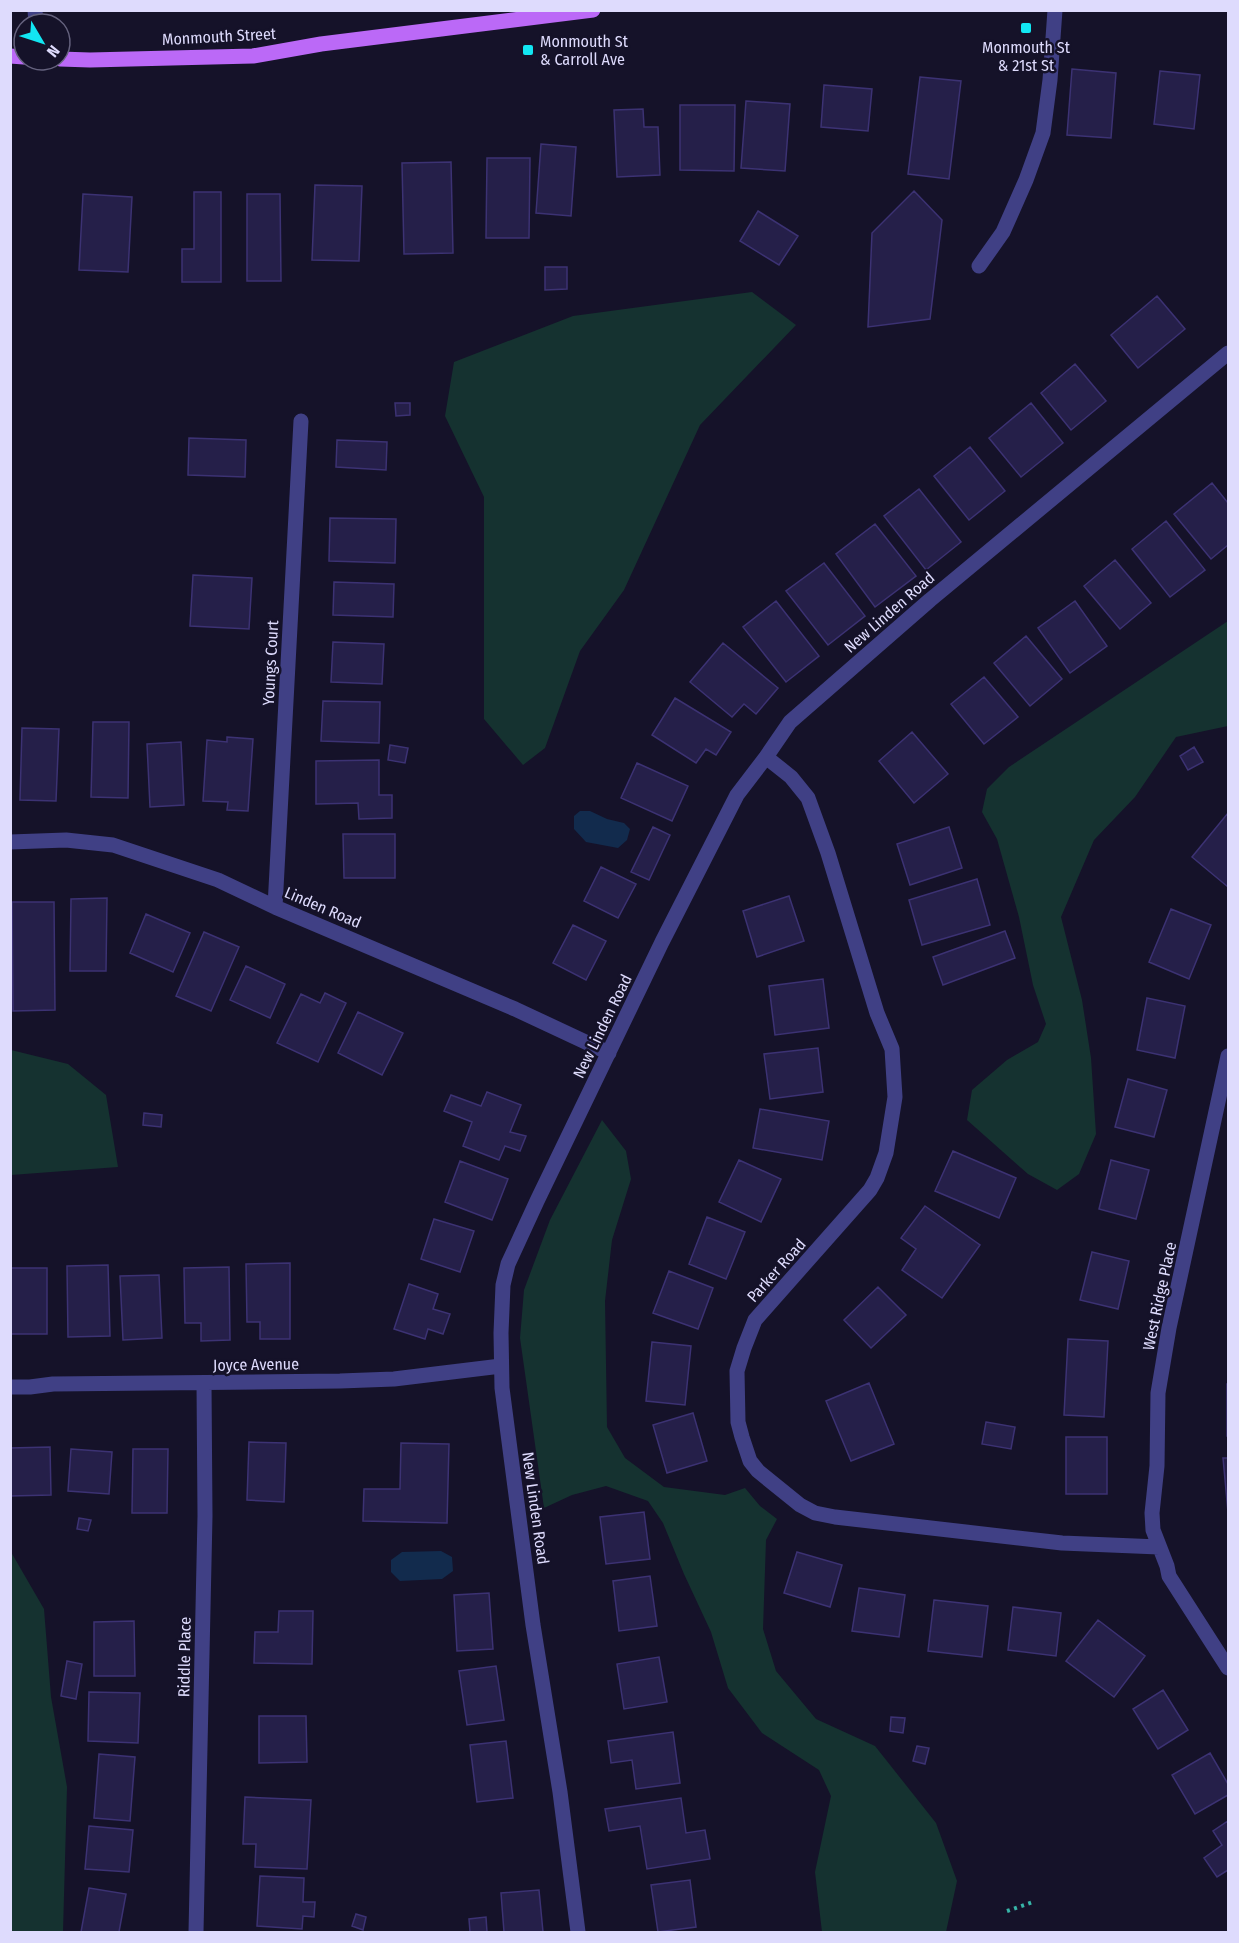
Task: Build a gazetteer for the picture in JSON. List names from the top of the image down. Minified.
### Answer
{"streets":{"main road":["Monmouth Street"],"street":["New Linden Road","Youngs Court","Linden Road","Parker Road","West Ridge Place","Joyce Avenue","Riddle Place"]},"crossings":[["New Linden Road","Linden Road"],["New Linden Road","Parker Road"],["New Linden Road","Joyce Avenue"],["Youngs Court","Linden Road"],["Parker Road","West Ridge Place"],["Joyce Avenue","Riddle Place"]],"places":{"transit":["Monmouth St & 21st St","Monmouth St & Carroll Ave"]},"north":"bottom right"}
